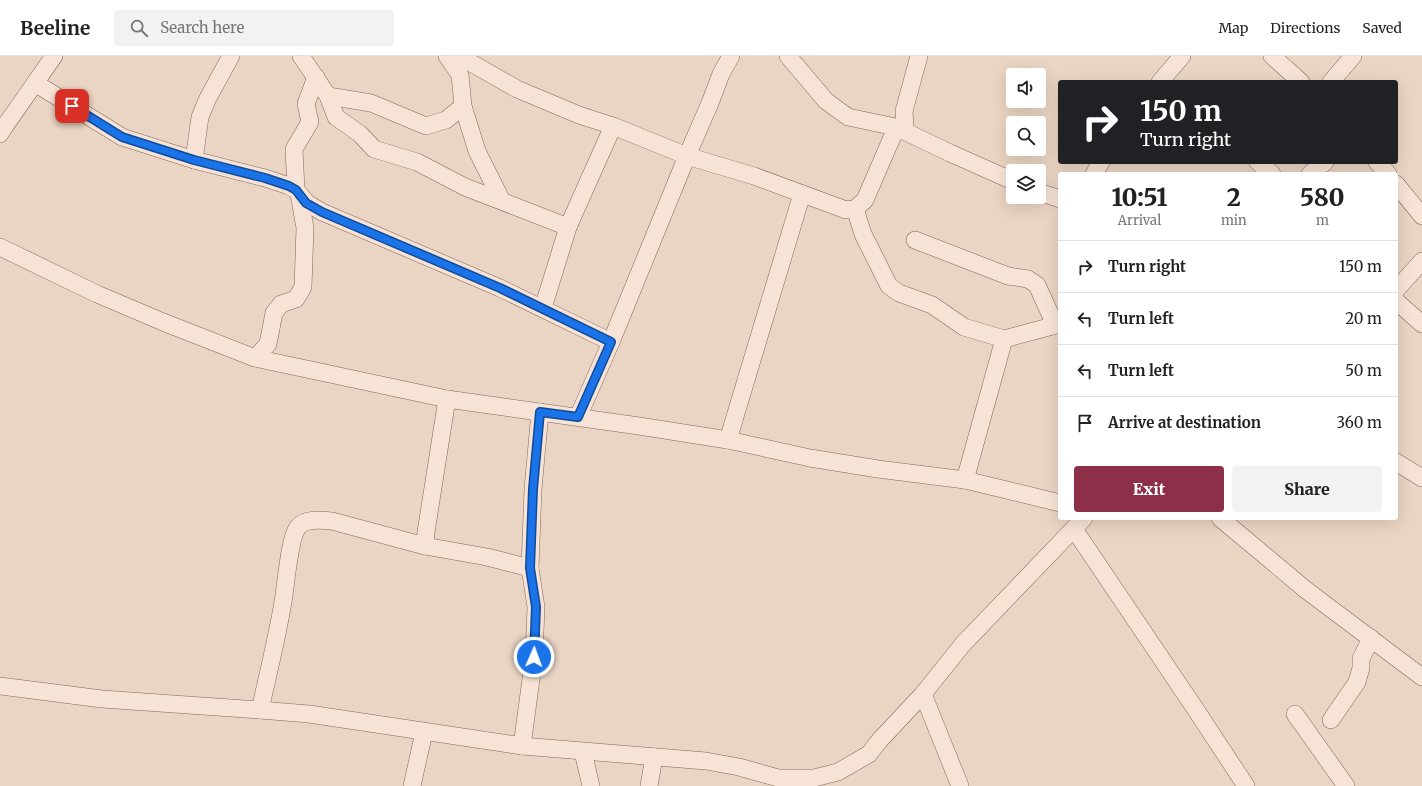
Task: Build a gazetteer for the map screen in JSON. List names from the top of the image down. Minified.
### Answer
{"page":{"header":"Beeline","search":"Search here","nav":["Map","Directions","Saved"],"turn":["150 m","Turn right"],"eta":["10:51","Arrival","2","min","580","m"],"list":[{"name":"Turn right","value":"150 m"},{"name":"Turn left","value":"20 m"},{"name":"Turn left","value":"50 m"},{"name":"Arrive at destination","value":"360 m"}],"buttons":["Exit","Share"]}}
